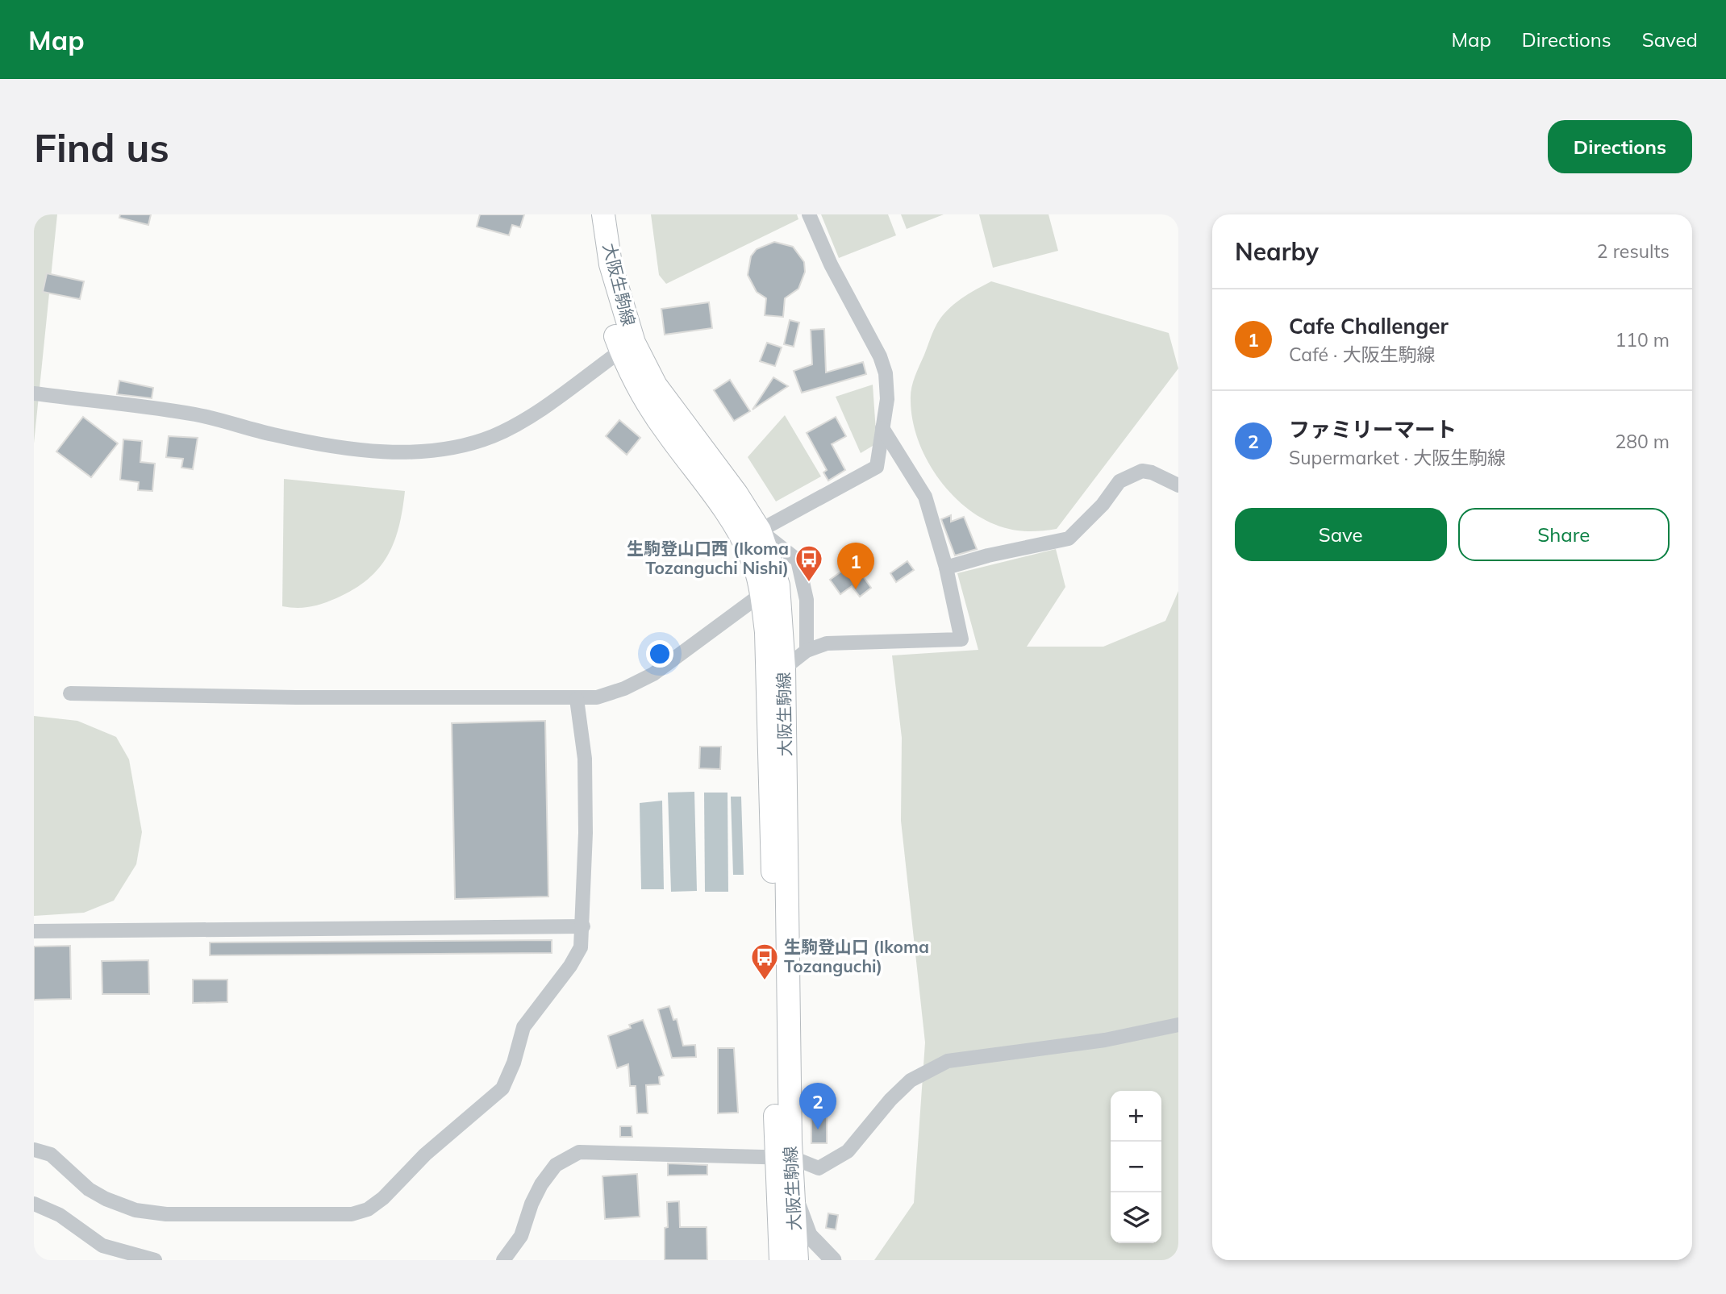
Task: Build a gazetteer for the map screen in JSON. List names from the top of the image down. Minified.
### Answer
{"streets":{"main road":["大阪生駒線"]},"places":{"bus stop":["生駒登山口西 (Ikoma Tozanguchi Nishi)","生駒登山口 (Ikoma Tozanguchi)"]},"page":{"header":"Map","nav":["Map","Directions","Saved"],"buttons":["Directions",["Save","Share"]],"title":"Find us","heading":["Nearby","2 results"],"list":[{"mark":"1","name":"Cafe Challenger","note":"Café · 大阪生駒線","value":"110 m"},{"mark":"2","name":"ファミリーマート","note":"Supermarket · 大阪生駒線","value":"280 m"}],"pins":["1","2"],"map_buttons":["+","−"]}}
